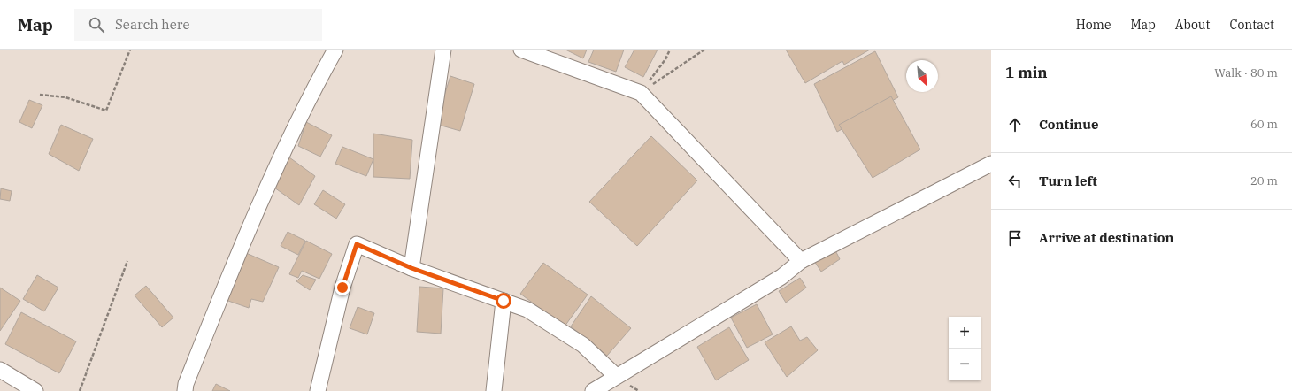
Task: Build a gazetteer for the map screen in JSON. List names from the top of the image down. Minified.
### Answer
{"north":"bottom right","page":{"header":"Map","search":"Search here","nav":["Home","Map","About","Contact"],"heading":["1 min","Walk · 80 m"],"list":[["Continue","60 m"],["Turn left","20 m"],"Arrive at destination"],"map_buttons":["+","−"]}}
